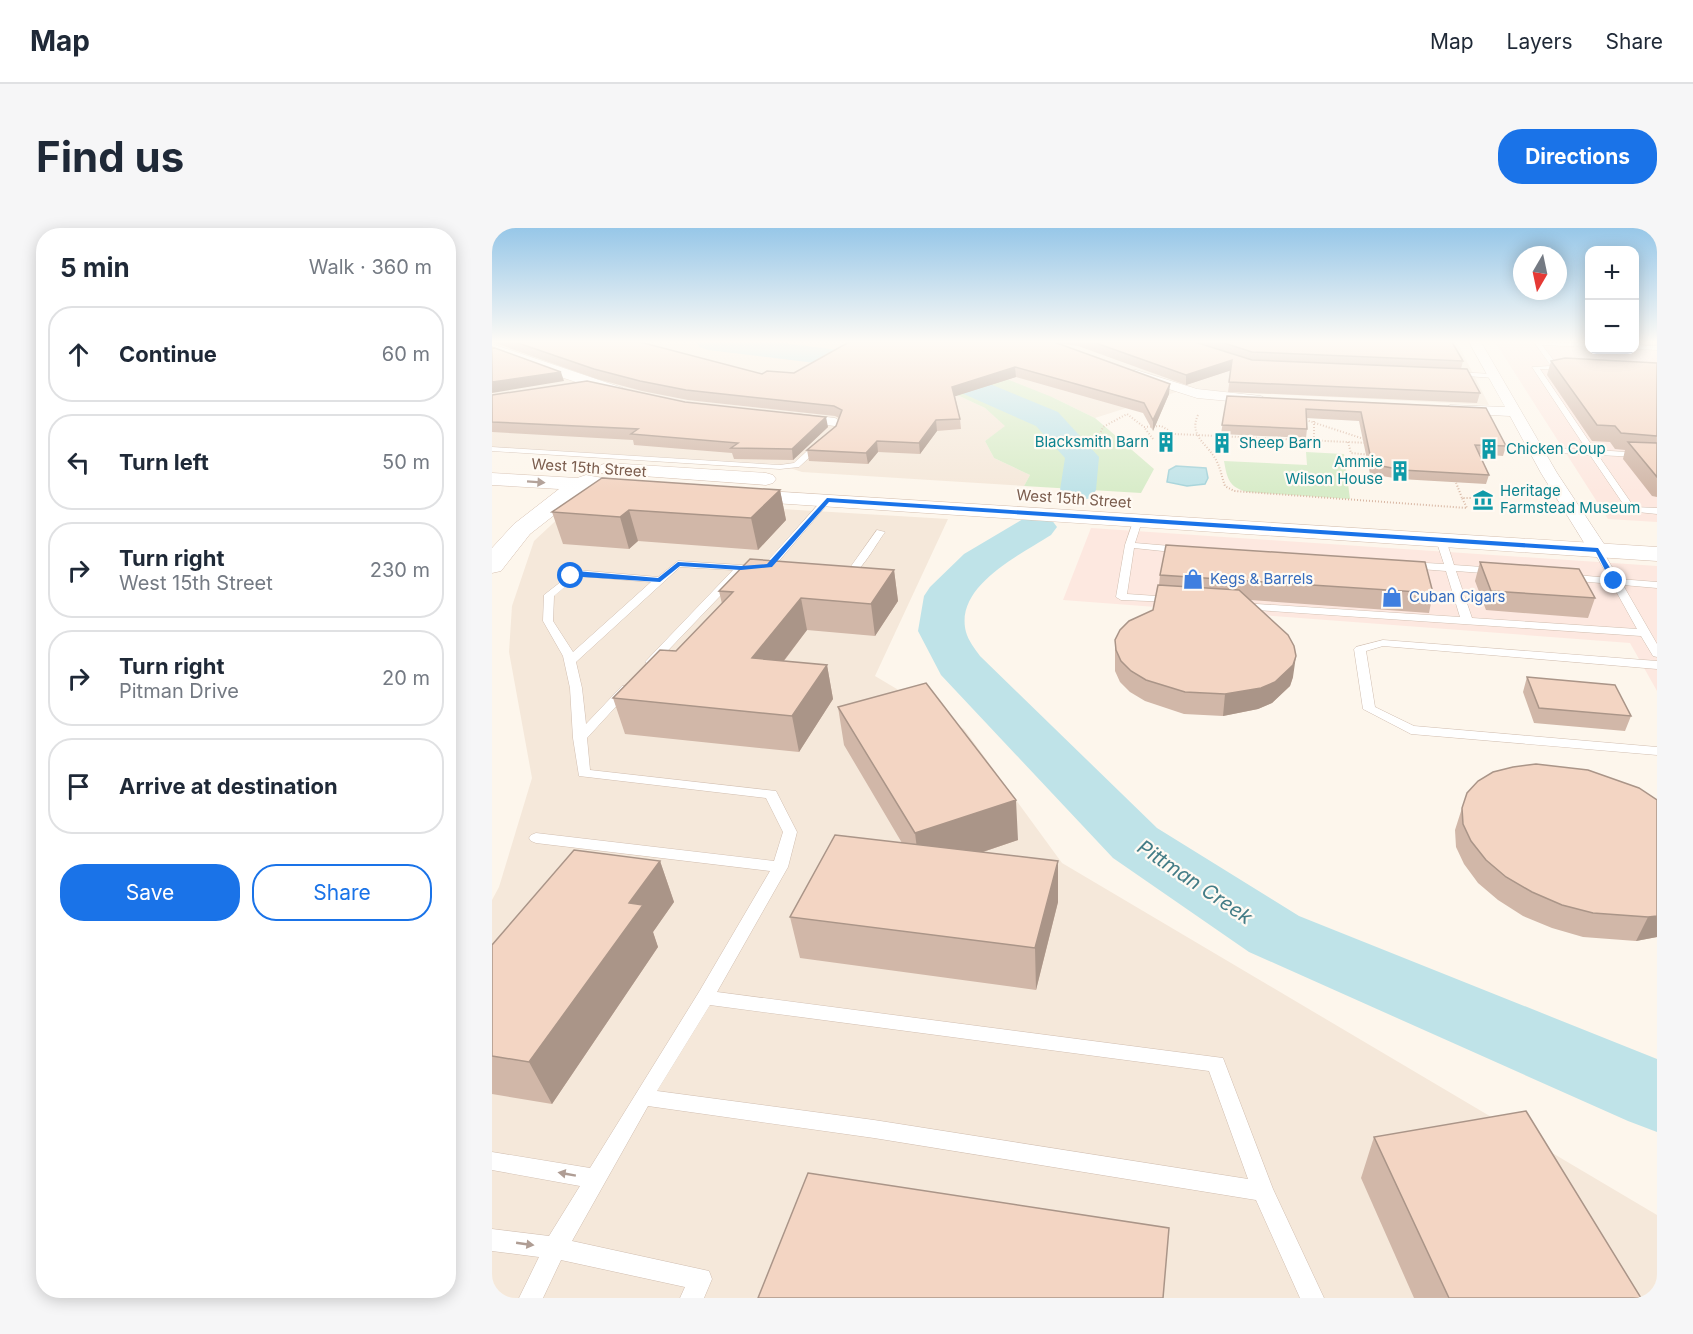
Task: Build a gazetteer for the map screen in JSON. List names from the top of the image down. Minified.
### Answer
{"streets":{"main road":["West 15th Street"]},"water":["Pittman Creek"],"places":{"building":["Blacksmith Barn","Sheep Barn","Chicken Coup","Ammie Wilson House"],"museum":["Heritage Farmstead Museum"],"shop":["Kegs & Barrels","Cuban Cigars"]},"north":"bottom","page":{"header":"Map","nav":["Map","Layers","Share"],"buttons":["Directions",["Save","Share"]],"title":"Find us","heading":["5 min","Walk · 360 m"],"map_buttons":["+","−"],"list":[["Continue","60 m"],["Turn left","50 m"],["Turn right","West 15th Street","230 m"],["Turn right","Pitman Drive","20 m"],"Arrive at destination"]}}
